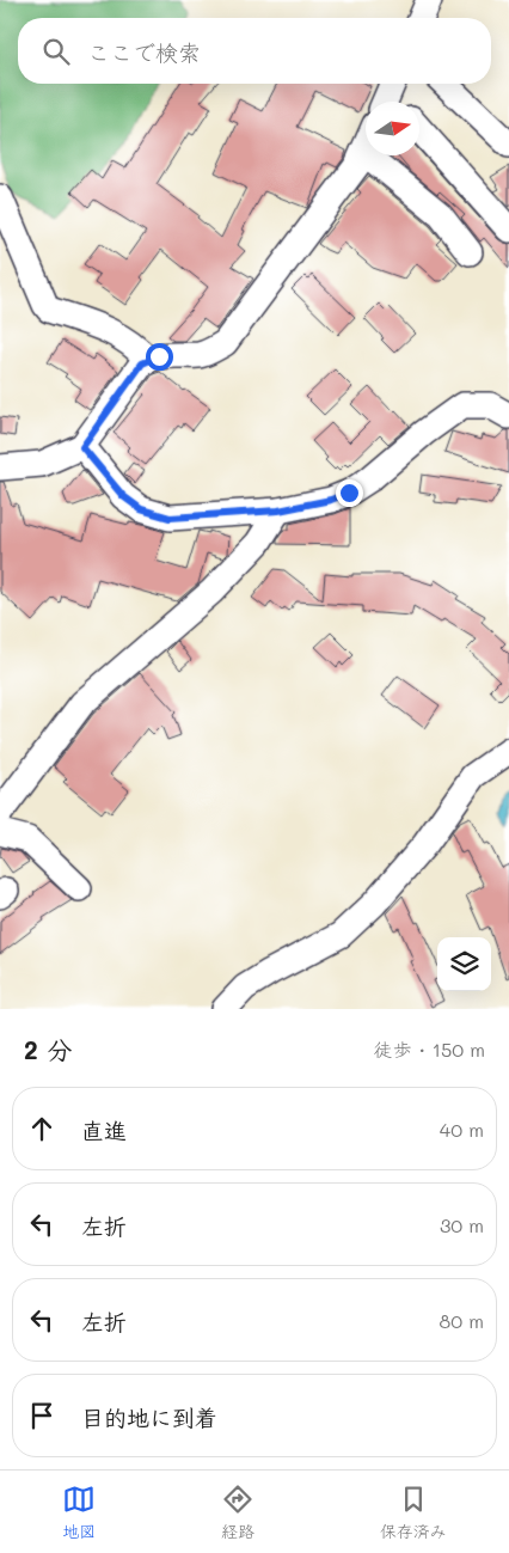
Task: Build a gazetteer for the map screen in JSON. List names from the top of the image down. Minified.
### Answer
{"north":"right","page":{"search":"ここで検索","heading":["2 分","徒歩 · 150 m"],"list":[["直進","40 m"],["左折","30 m"],["左折","80 m"],"目的地に到着"],"nav":["地図","経路","保存済み"]}}
